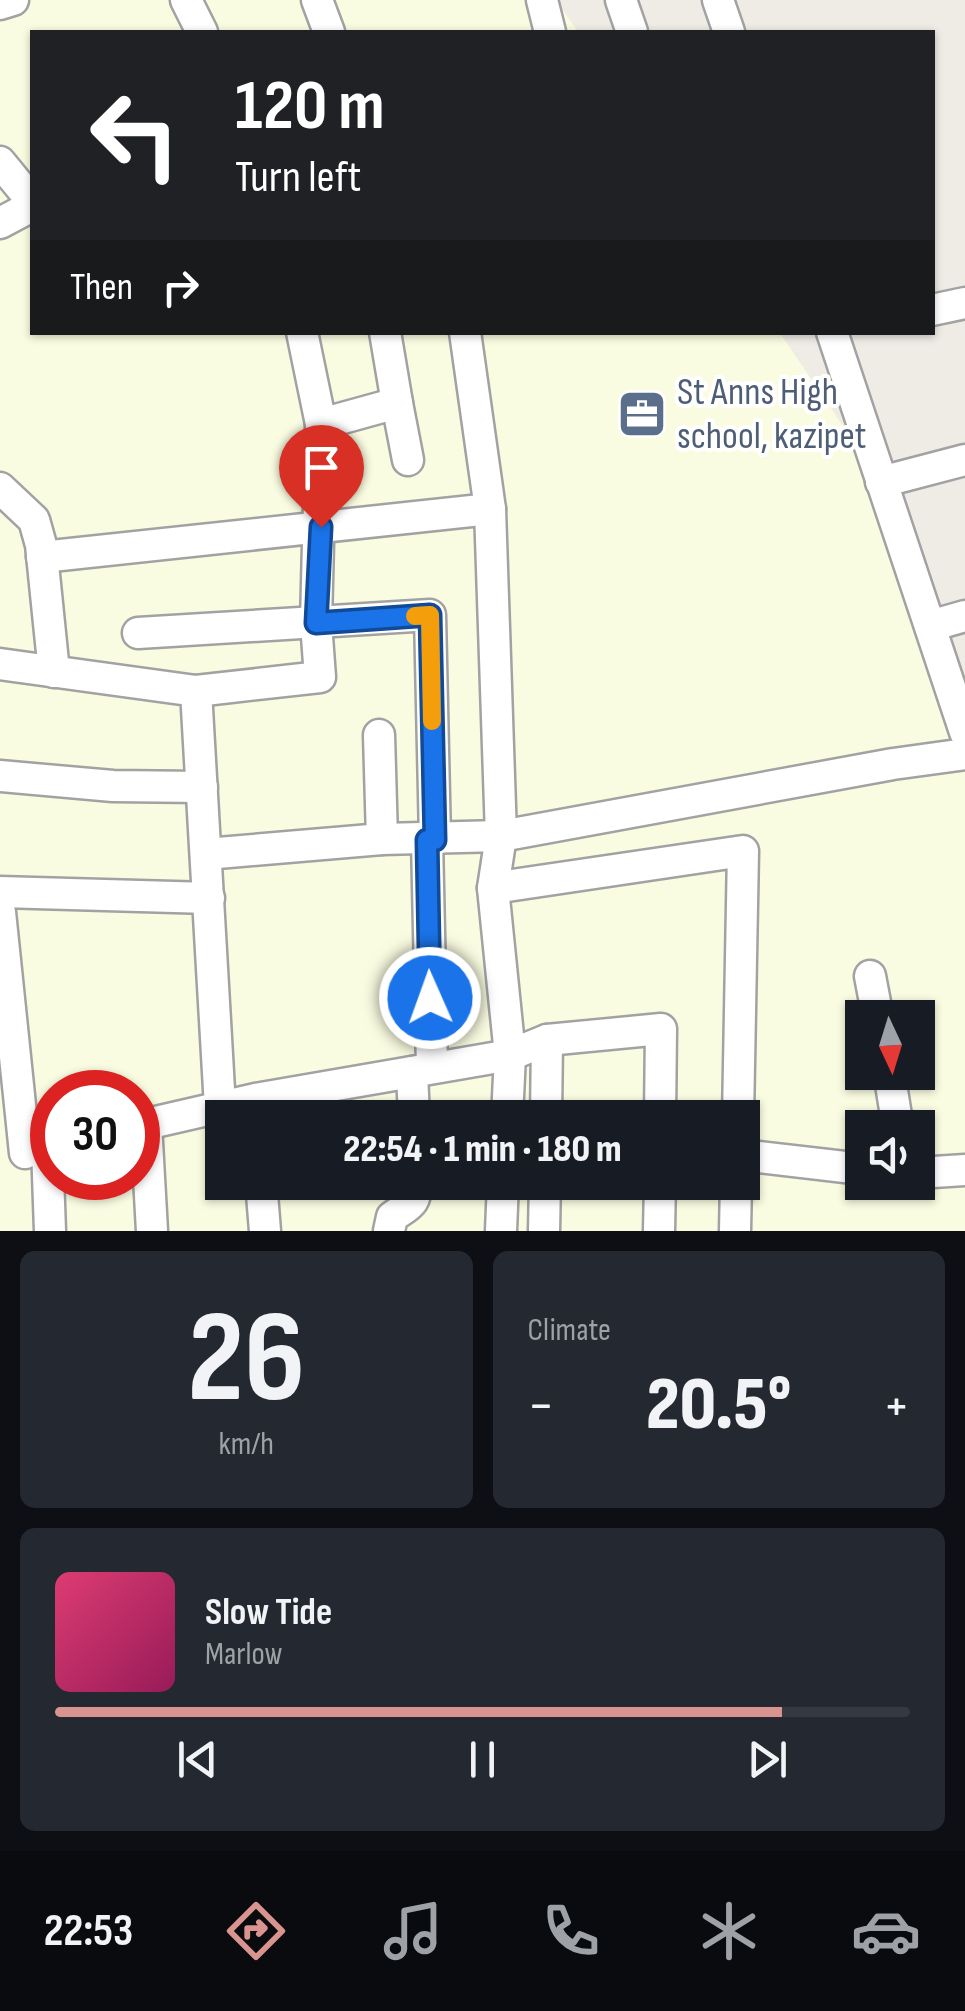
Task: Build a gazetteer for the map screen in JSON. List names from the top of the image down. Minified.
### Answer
{"places":{"office":["St Anns High school, kazipet"]},"north":"bottom","page":{"turn":["120 m","Turn left"],"then":"Then","limit":"30","trip":"22:54 · 1 min · 180 m","tile":[["26","km/h"],"Climate"],"heat":["−","20.5°","+"],"song":["Slow Tide","Marlow"],"tabs":"22:53"}}
